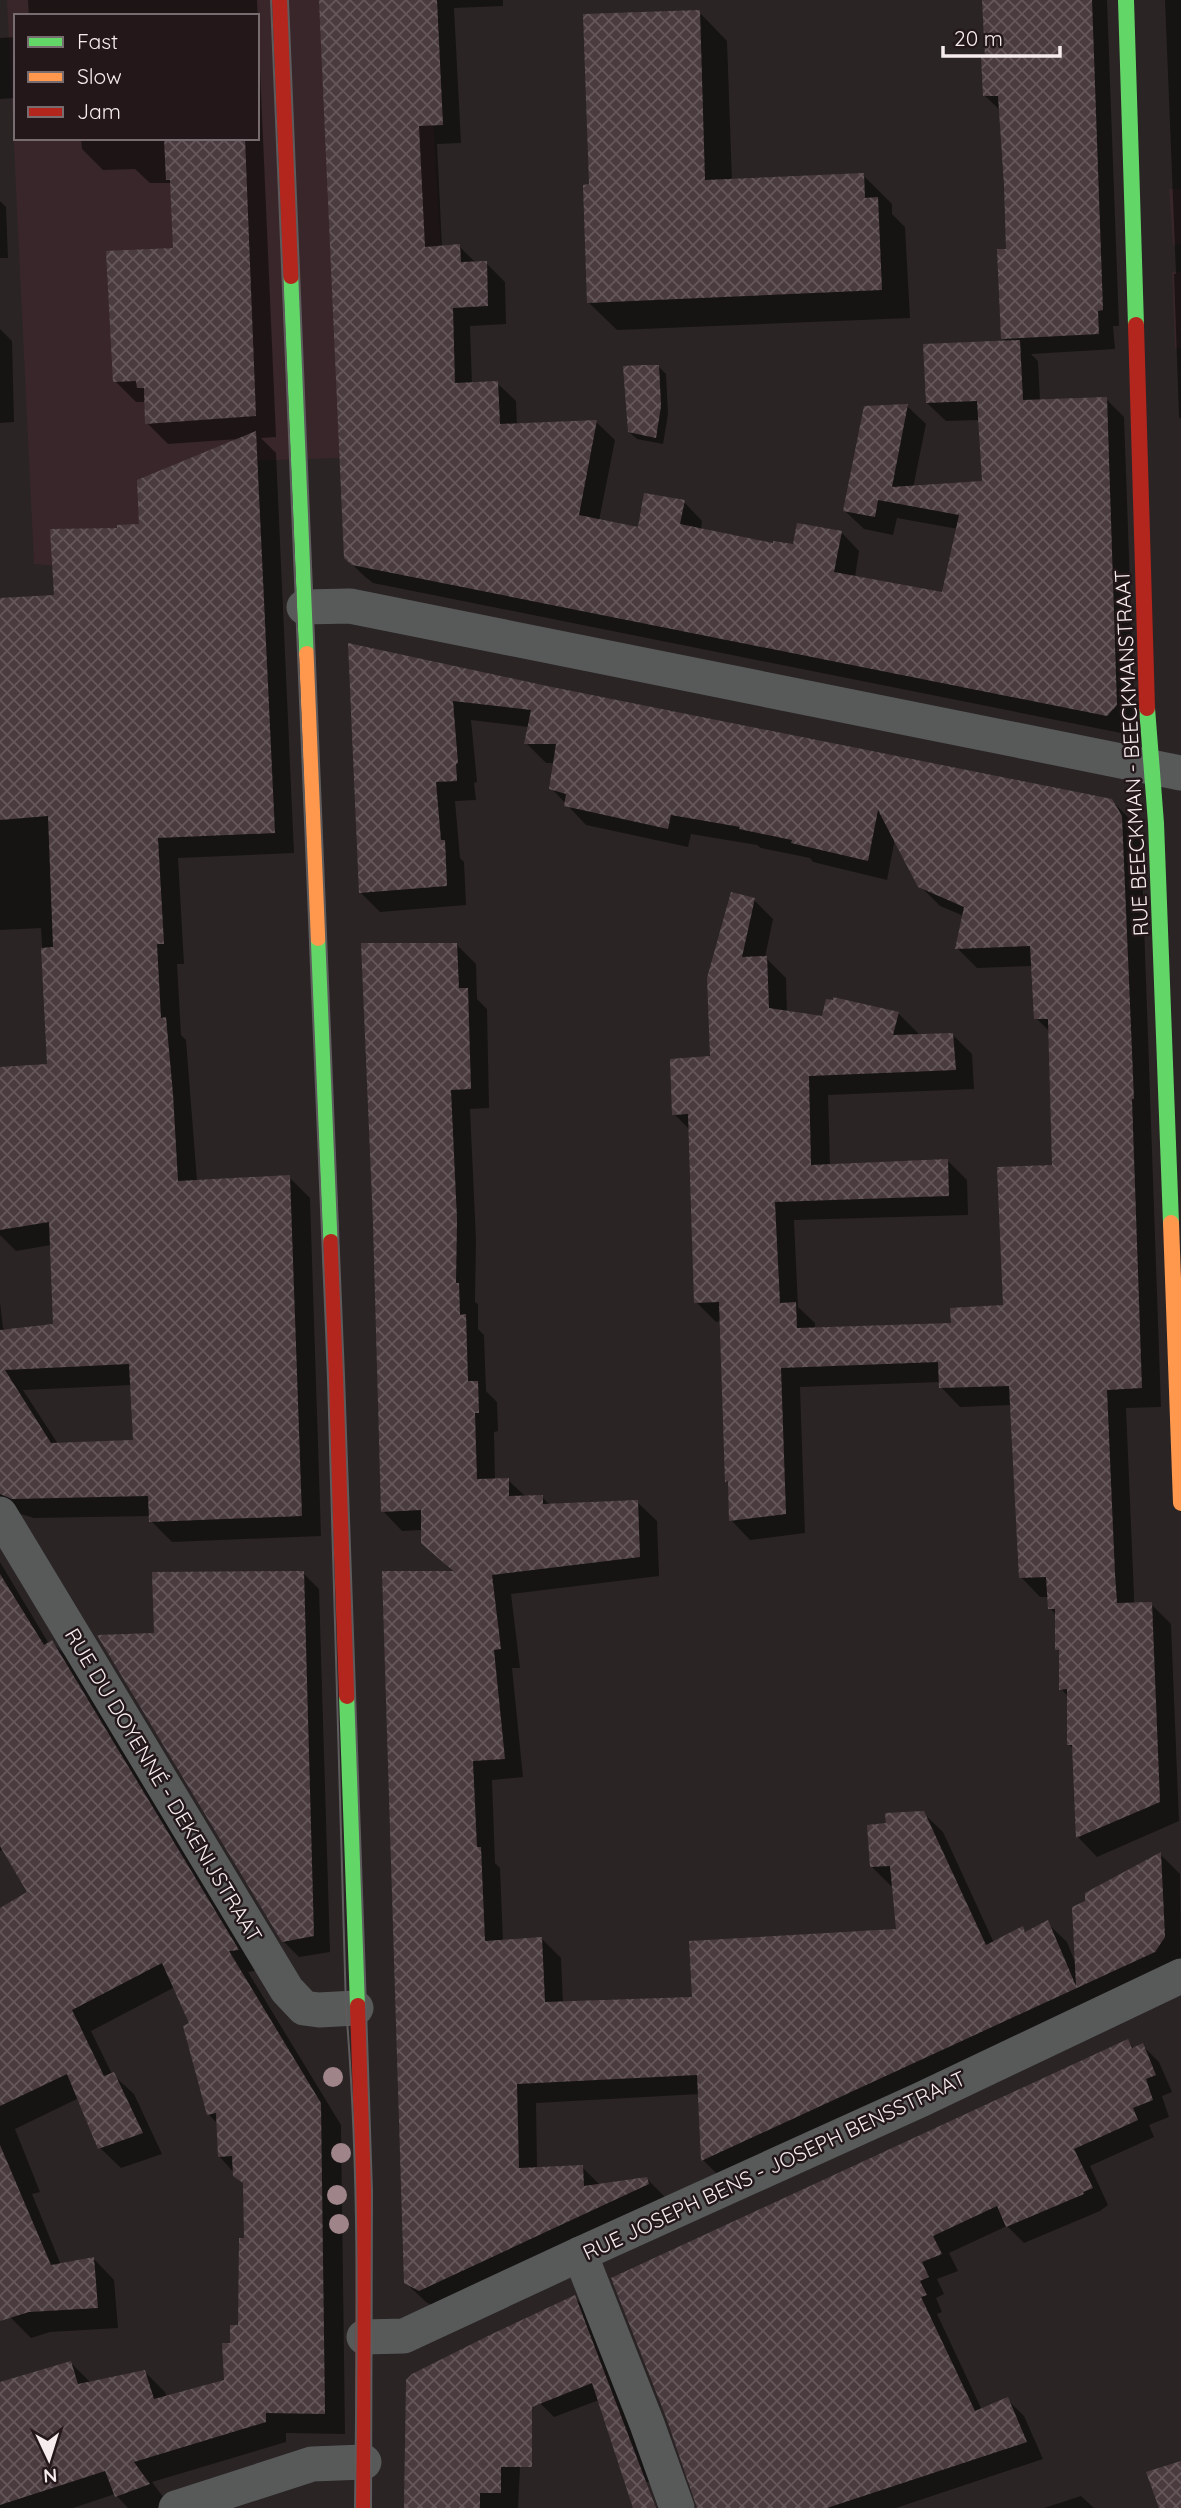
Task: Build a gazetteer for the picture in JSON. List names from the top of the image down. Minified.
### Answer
{"streets":{"main road":["RUE BEECKMAN - BEECKMANSTRAAT"],"street":["RUE DU DOYENNÉ - DEKENIJSTRAAT","RUE JOSEPH BENS - JOSEPH BENSSTRAAT"]},"legend":["Fast","Slow","Jam"],"scale_bar":"20 m","north":"bottom"}
